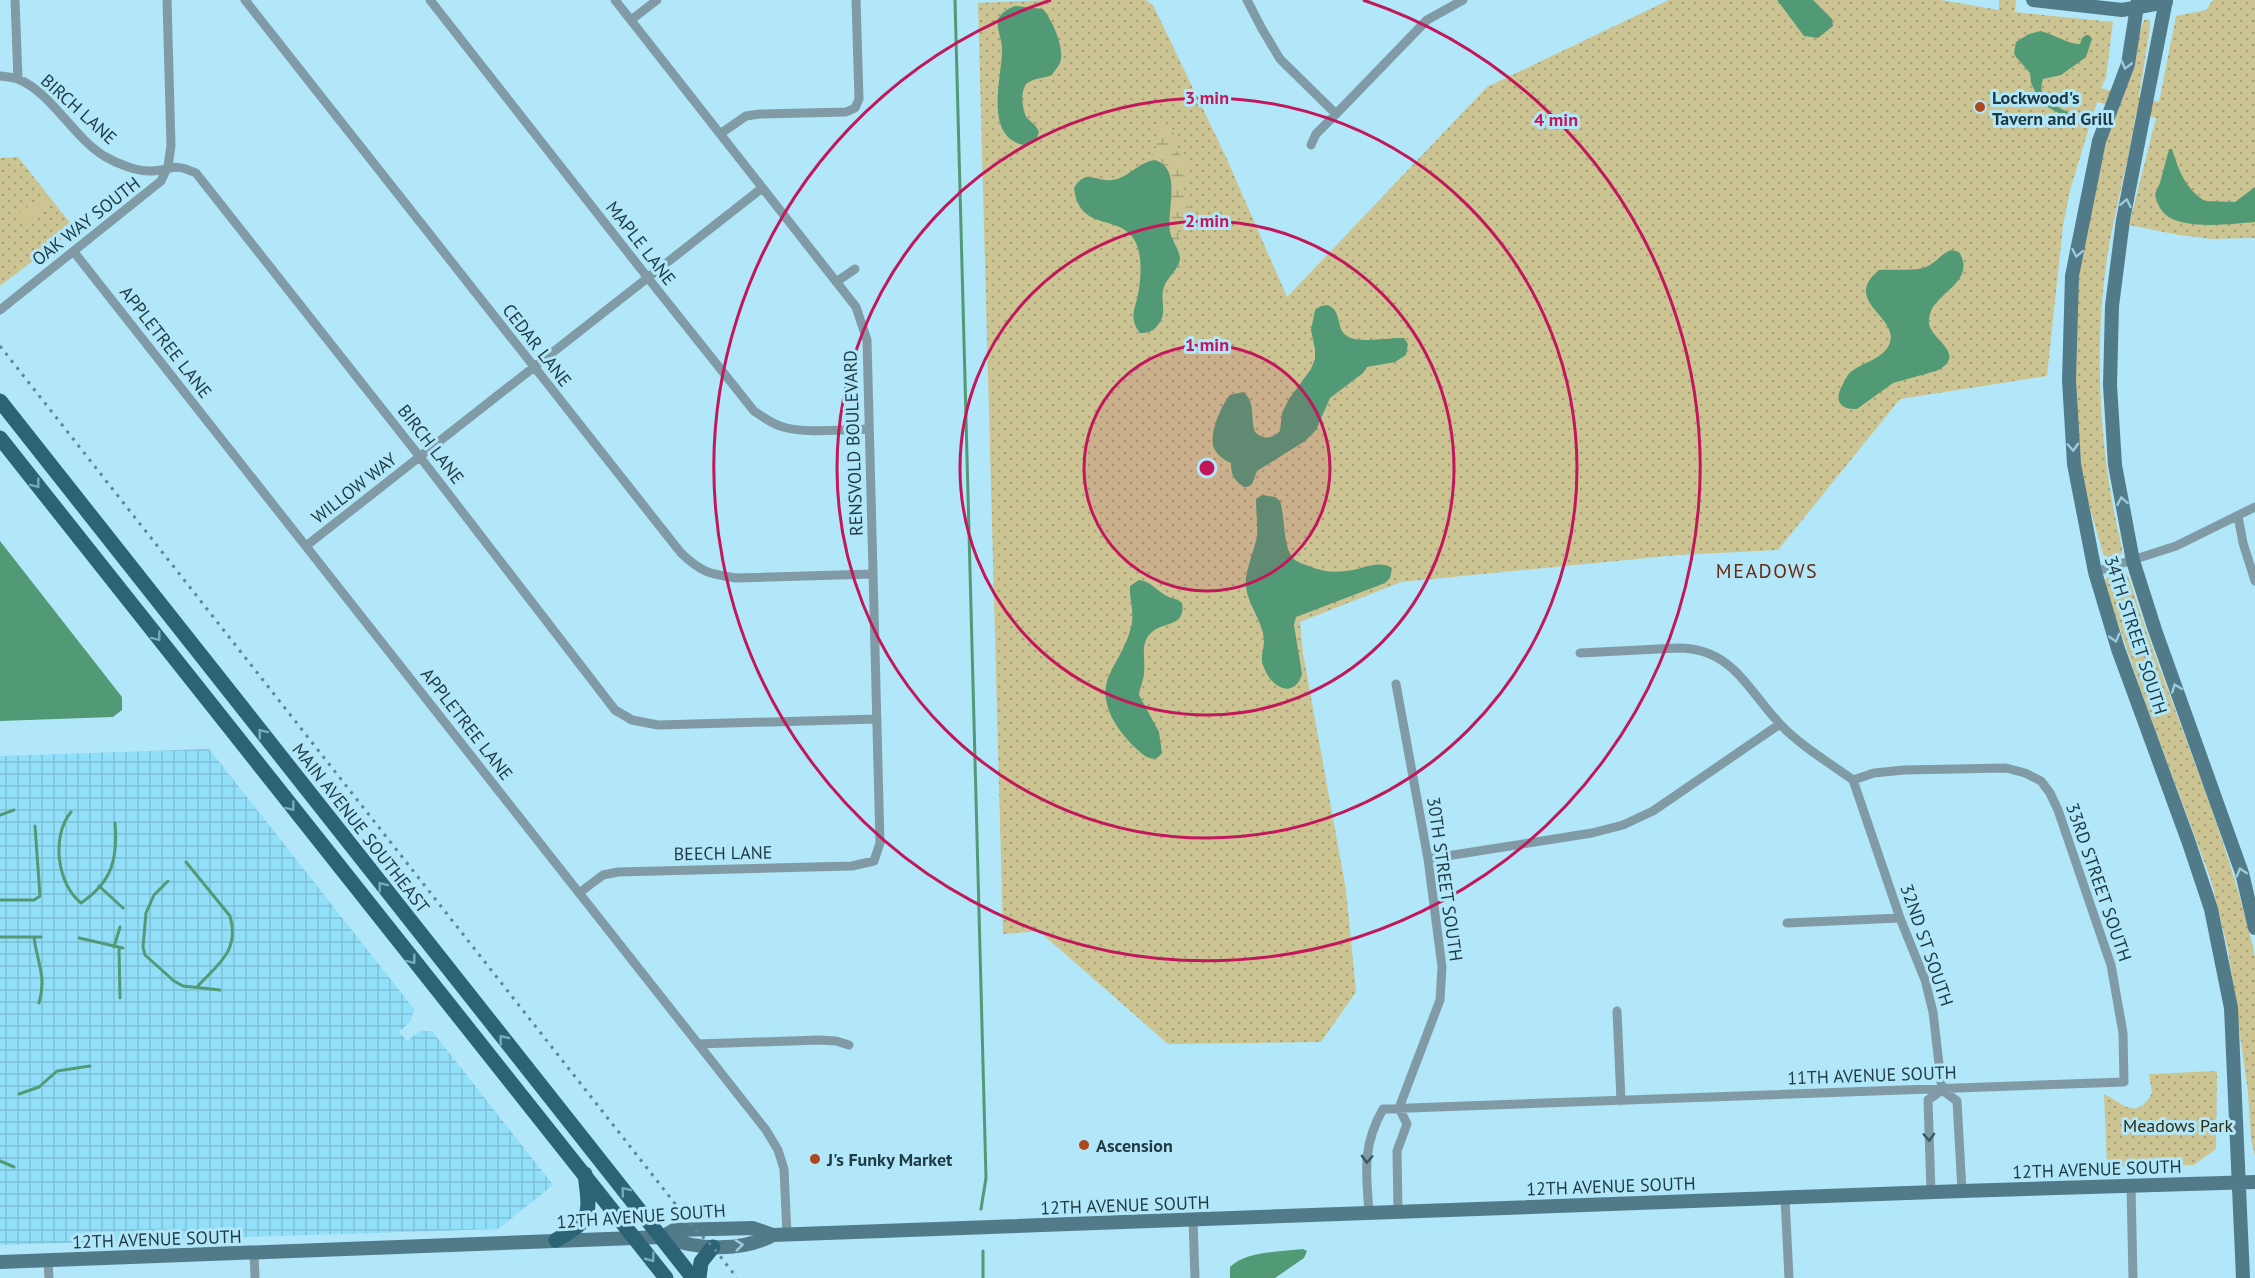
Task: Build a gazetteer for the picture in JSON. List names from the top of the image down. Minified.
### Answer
{"streets":{"main road":["MAIN AVENUE SOUTHEAST"],"street":["BIRCH LANE","OAK WAY SOUTH","MAPLE LANE","APPLETREE LANE","CEDAR LANE","RENSVOLD BOULEVARD","WILLOW WAY","34TH STREET SOUTH","BEECH LANE","30TH STREET SOUTH","33RD STREET SOUTH","32ND ST SOUTH","11TH AVENUE SOUTH","12TH AVENUE SOUTH"]},"crossings":[["BIRCH LANE","OAK WAY SOUTH"],["BIRCH LANE","RENSVOLD BOULEVARD"],["BIRCH LANE","WILLOW WAY"],["OAK WAY SOUTH","APPLETREE LANE"],["MAPLE LANE","RENSVOLD BOULEVARD"],["MAPLE LANE","WILLOW WAY"],["APPLETREE LANE","WILLOW WAY"],["APPLETREE LANE","BEECH LANE"],["APPLETREE LANE","12TH AVENUE SOUTH"],["CEDAR LANE","RENSVOLD BOULEVARD"],["CEDAR LANE","WILLOW WAY"],["RENSVOLD BOULEVARD","WILLOW WAY"],["RENSVOLD BOULEVARD","BEECH LANE"],["34TH STREET SOUTH","12TH AVENUE SOUTH"],["MAIN AVENUE SOUTHEAST","12TH AVENUE SOUTH"],["30TH STREET SOUTH","11TH AVENUE SOUTH"],["30TH STREET SOUTH","12TH AVENUE SOUTH"],["33RD STREET SOUTH","32ND ST SOUTH"],["33RD STREET SOUTH","11TH AVENUE SOUTH"],["32ND ST SOUTH","11TH AVENUE SOUTH"],["32ND ST SOUTH","12TH AVENUE SOUTH"]],"districts":["MEADOWS"],"parks":["Meadows Park"],"places":["Lockwood's Tavern and Grill","Ascension","J's Funky Market"],"rings":["3 min","4 min","2 min","1 min"]}
